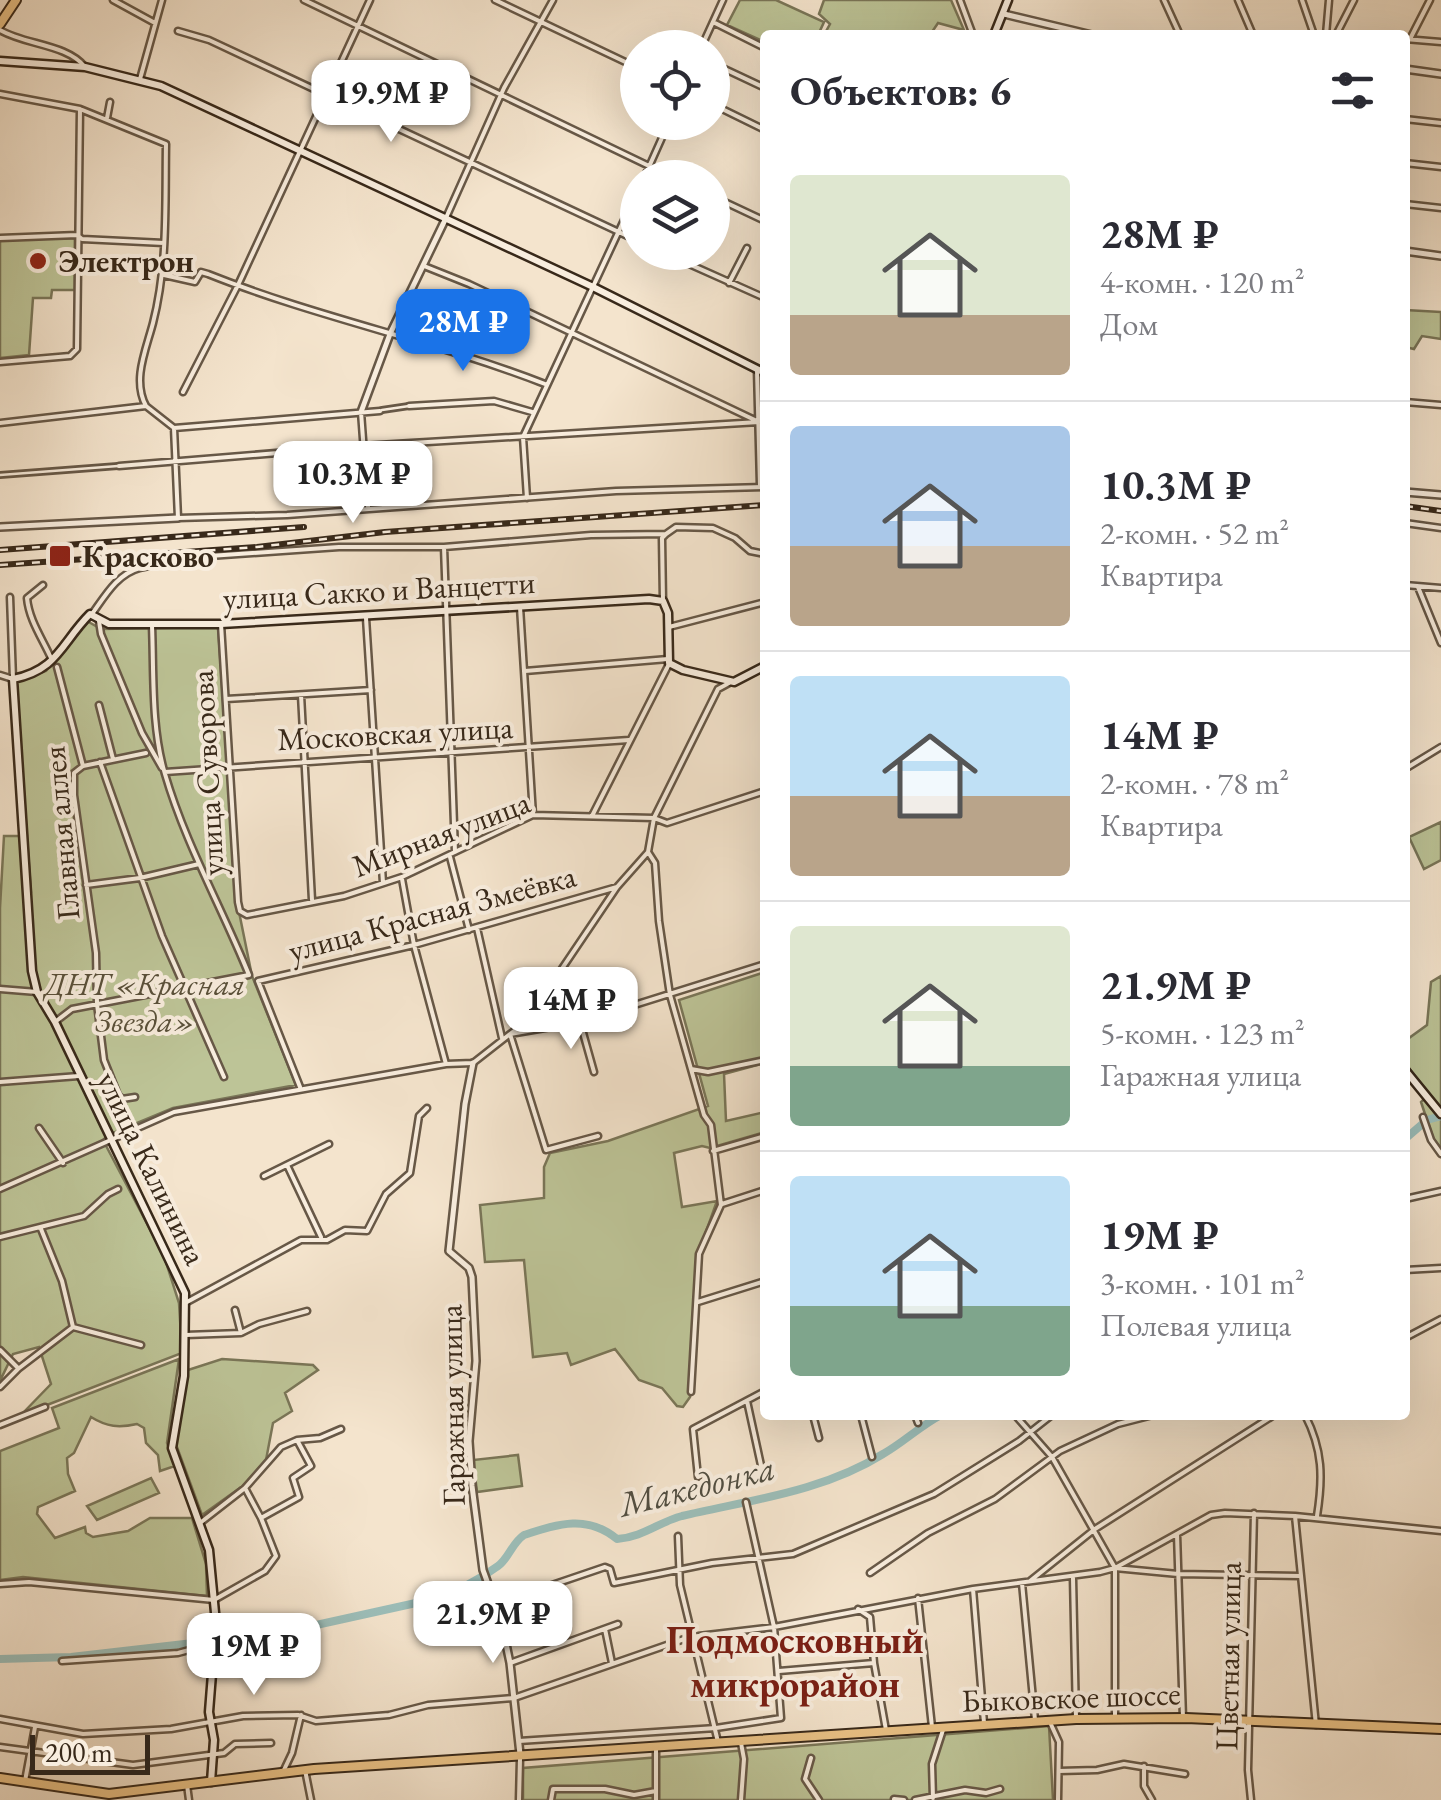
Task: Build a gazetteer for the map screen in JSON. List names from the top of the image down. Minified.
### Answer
{"streets":{"main road":["улица Сакко и Ванцетти","улица Калинина","Быковское шоссе"],"street":["Московская улица","улица Суворова","Главная аллея","Мирная улица","улица Красная Змеёвка","Гаражная улица","Цветная улица"]},"crossings":[["улица Сакко и Ванцетти","улица Суворова"],["Московская улица","улица Суворова"],["улица Суворова","Мирная улица"],["улица Калинина","Быковское шоссе"],["Гаражная улица","Быковское шоссе"],["Цветная улица","Быковское шоссе"]],"districts":["Подмосковный микрорайон"],"water":["Македонка"],"parks":["ДНТ «Красная Звезда»"],"places":{"other":["Электрон"],"transit":["Красково"]},"scale_bar":"200 m","page":{"heading":"Объектов: 6","price":["19.9M ₽","28M ₽","10.3M ₽","14M ₽","21.9M ₽","19M ₽"],"list":[{"name":"28M ₽","note":"4-комн. · 120 m² · Дом"},{"name":"10.3M ₽","note":"2-комн. · 52 m² · Квартира"},{"name":"14M ₽","note":"2-комн. · 78 m² · Квартира"},{"name":"21.9M ₽","note":"5-комн. · 123 m² · Гаражная улица"},{"name":"19M ₽","note":"3-комн. · 101 m² · Полевая улица"}],"scale":"200 m"}}
